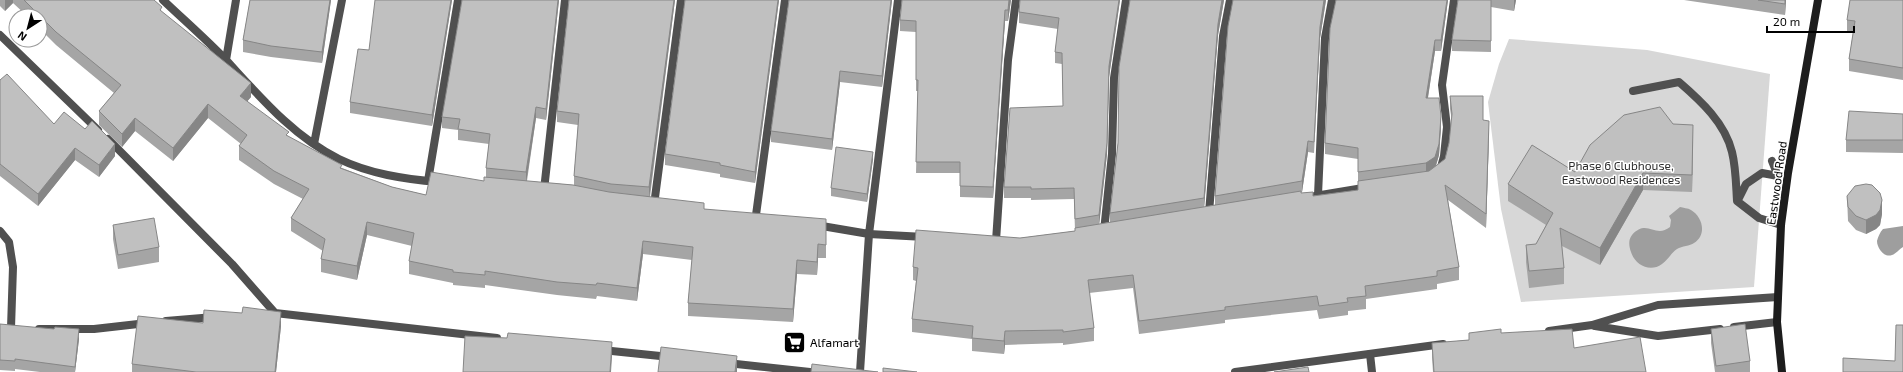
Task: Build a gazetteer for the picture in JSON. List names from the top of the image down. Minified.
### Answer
{"streets":{"main road":["Eastwood Road"]},"parks":["Phase 6 Clubhouse, Eastwood Residences"],"places":{"supermarket":["Alfamart"]},"scale_bar":"20 m","north":"bottom left"}
